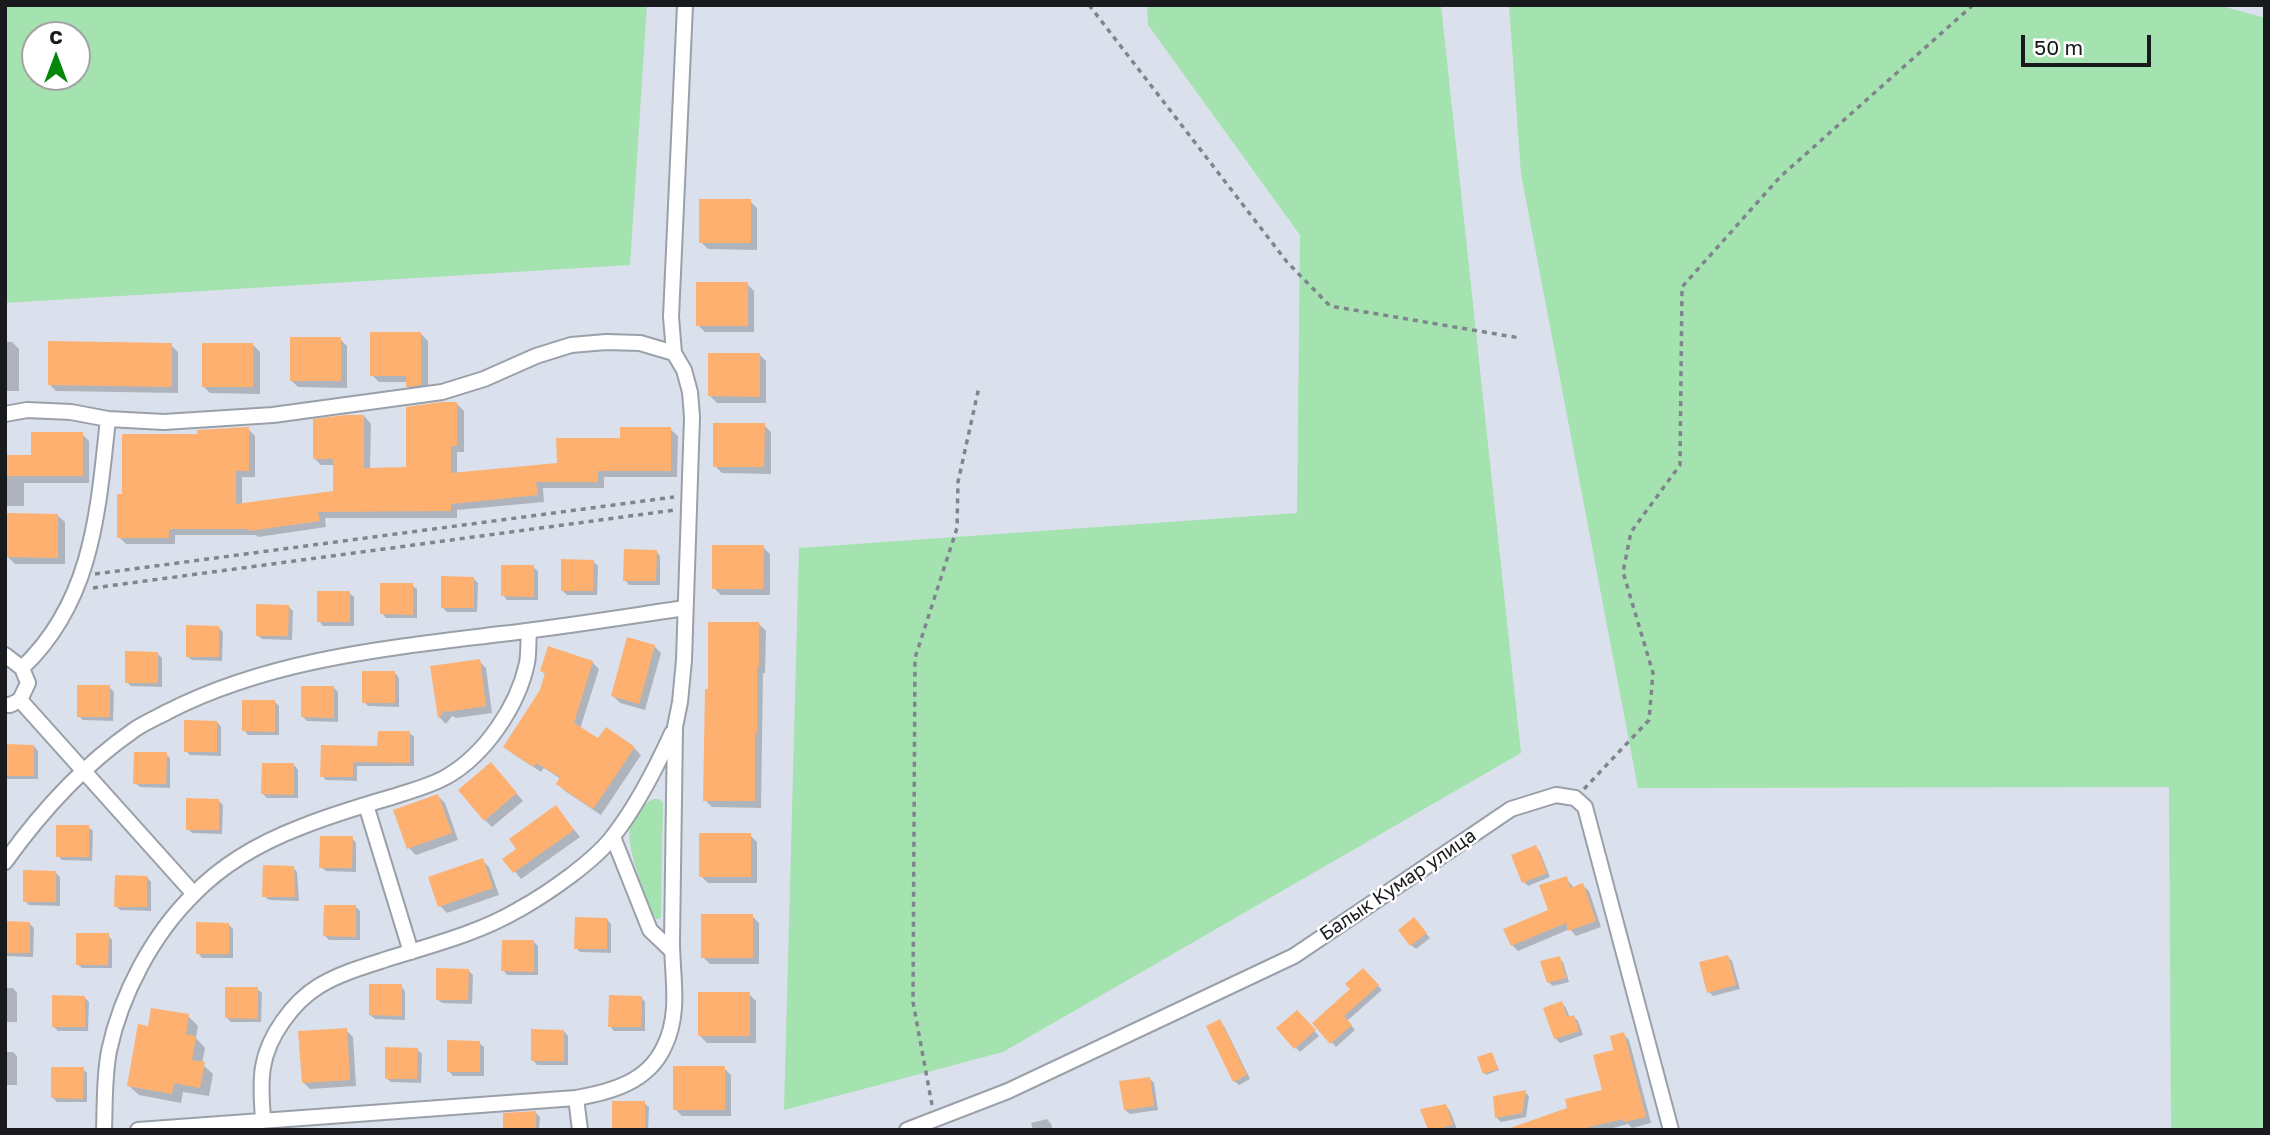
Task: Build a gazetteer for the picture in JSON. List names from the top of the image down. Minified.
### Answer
{"streets":{"street":["Балык Кумар улица"]},"scale_bar":"50 m","north":"top"}
